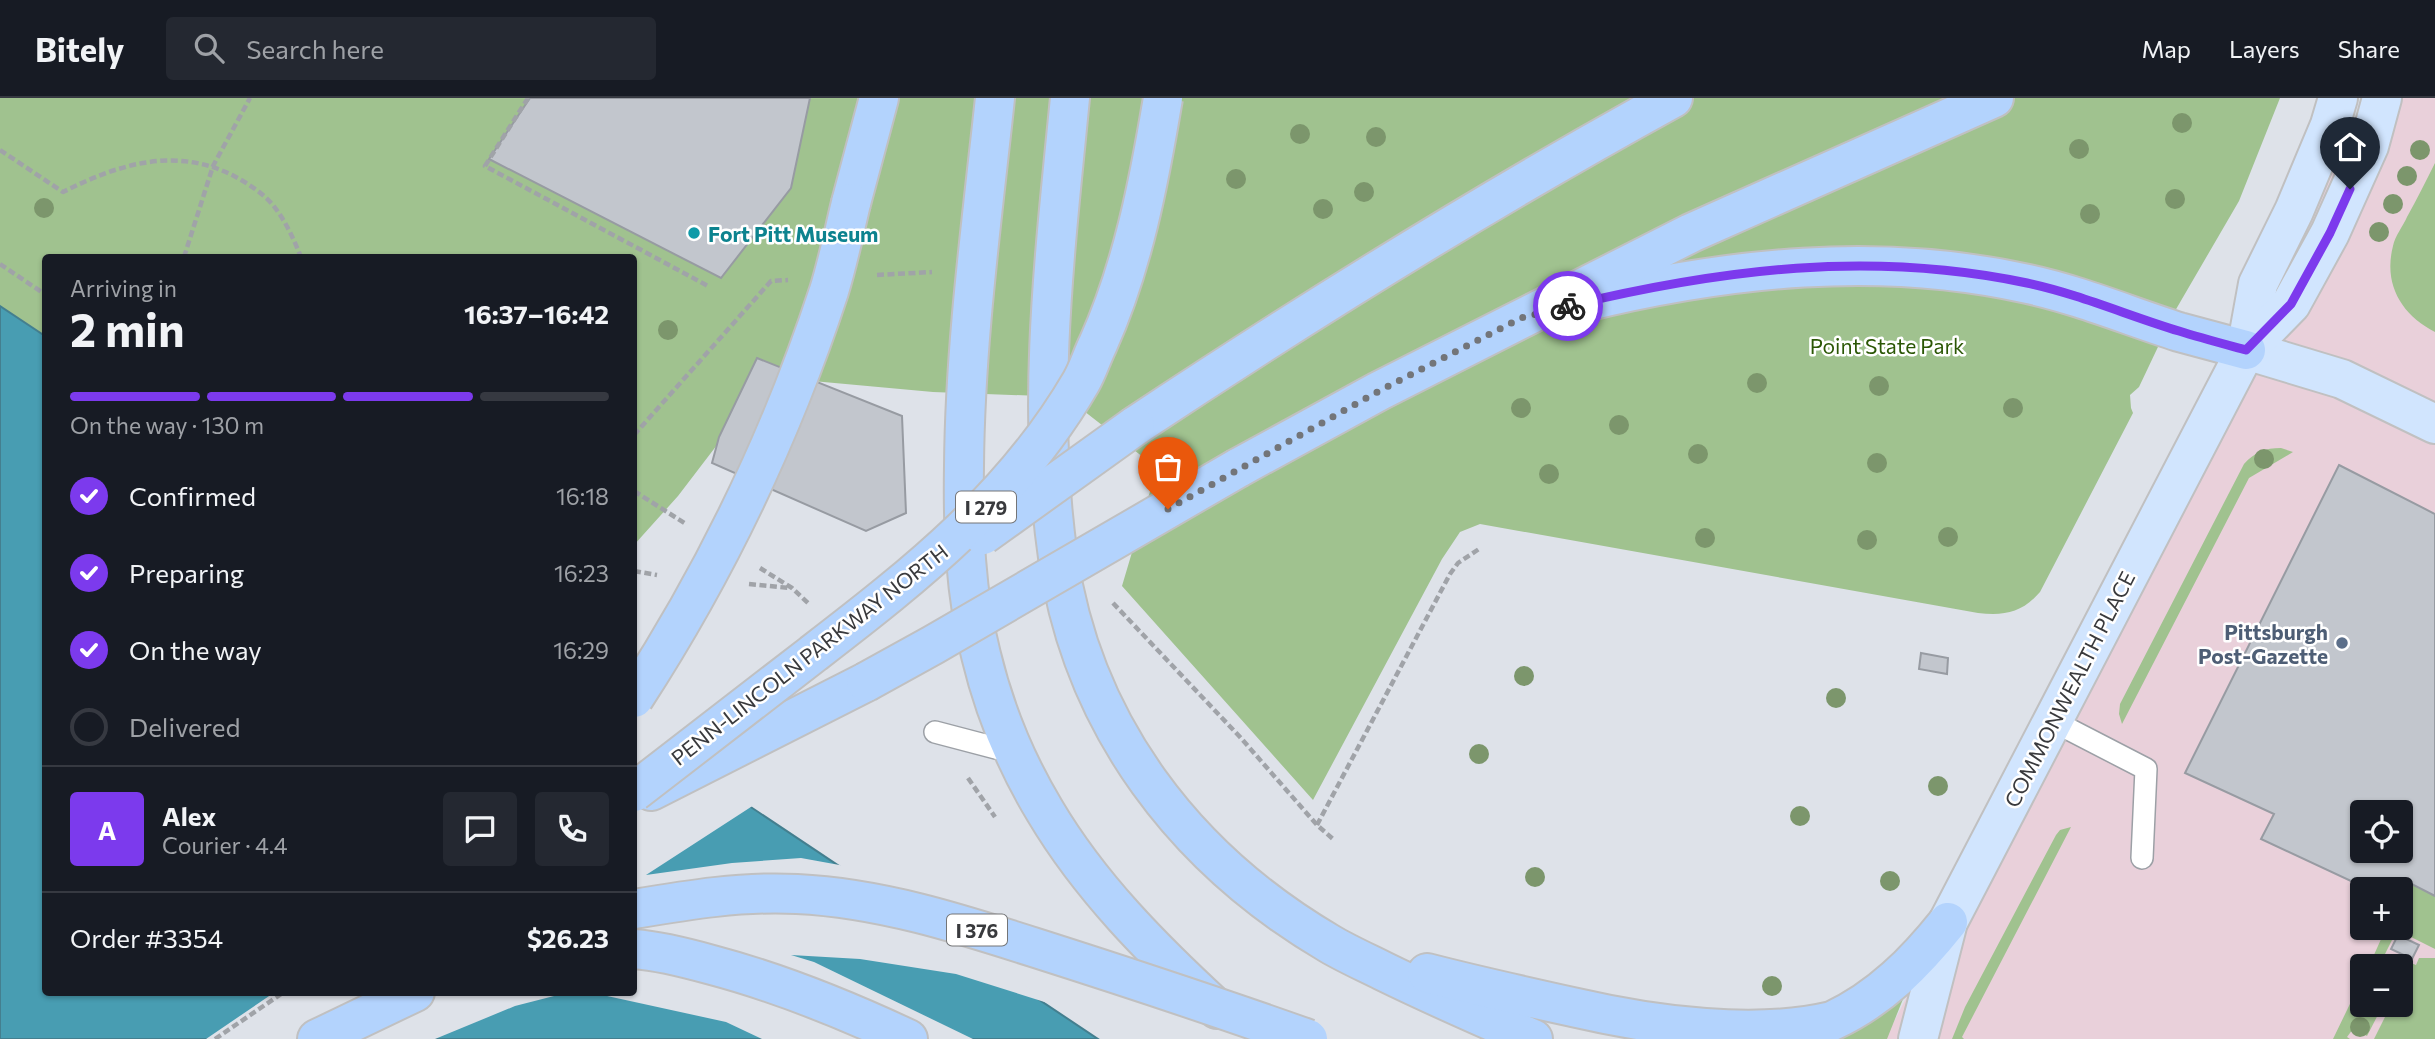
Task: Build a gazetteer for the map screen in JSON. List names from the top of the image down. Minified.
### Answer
{"streets":{"highway":["I 279","PENN-LINCOLN PARKWAY NORTH","I 376"],"main road":["COMMONWEALTH PLACE"]},"parks":["Point State Park"],"places":["Fort Pitt Museum","Pittsburgh Post-Gazette"],"page":{"header":"Bitely","search":"Search here","nav":["Map","Layers","Share"],"heading":["2 min","Arriving in","16:37–16:42"],"panel":["Alex","Courier · 4.4","Order #3354","$26.23"],"bar":"On the way · 130 m","list":[["Confirmed","16:18"],["Preparing","16:23"],["On the way","16:29"],"Delivered"],"round":"A","map_buttons":["+","−"]}}
